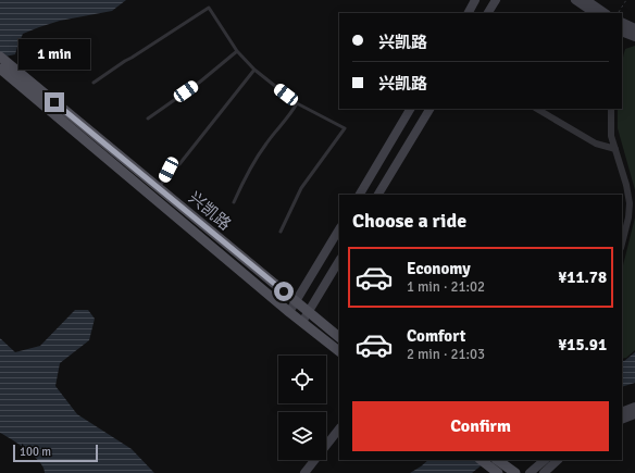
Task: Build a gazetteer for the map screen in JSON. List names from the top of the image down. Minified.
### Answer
{"streets":{"main road":["兴凯路"]},"scale_bar":"100 m","page":{"banner":["兴凯路","兴凯路"],"bubble":"1 min","heading":"Choose a ride","list":[{"name":"Economy","note":"1 min · 21:02","value":"¥11.78"},{"name":"Comfort","note":"2 min · 21:03","value":"¥15.91"}],"buttons":"Confirm","scale":"100 m"}}
